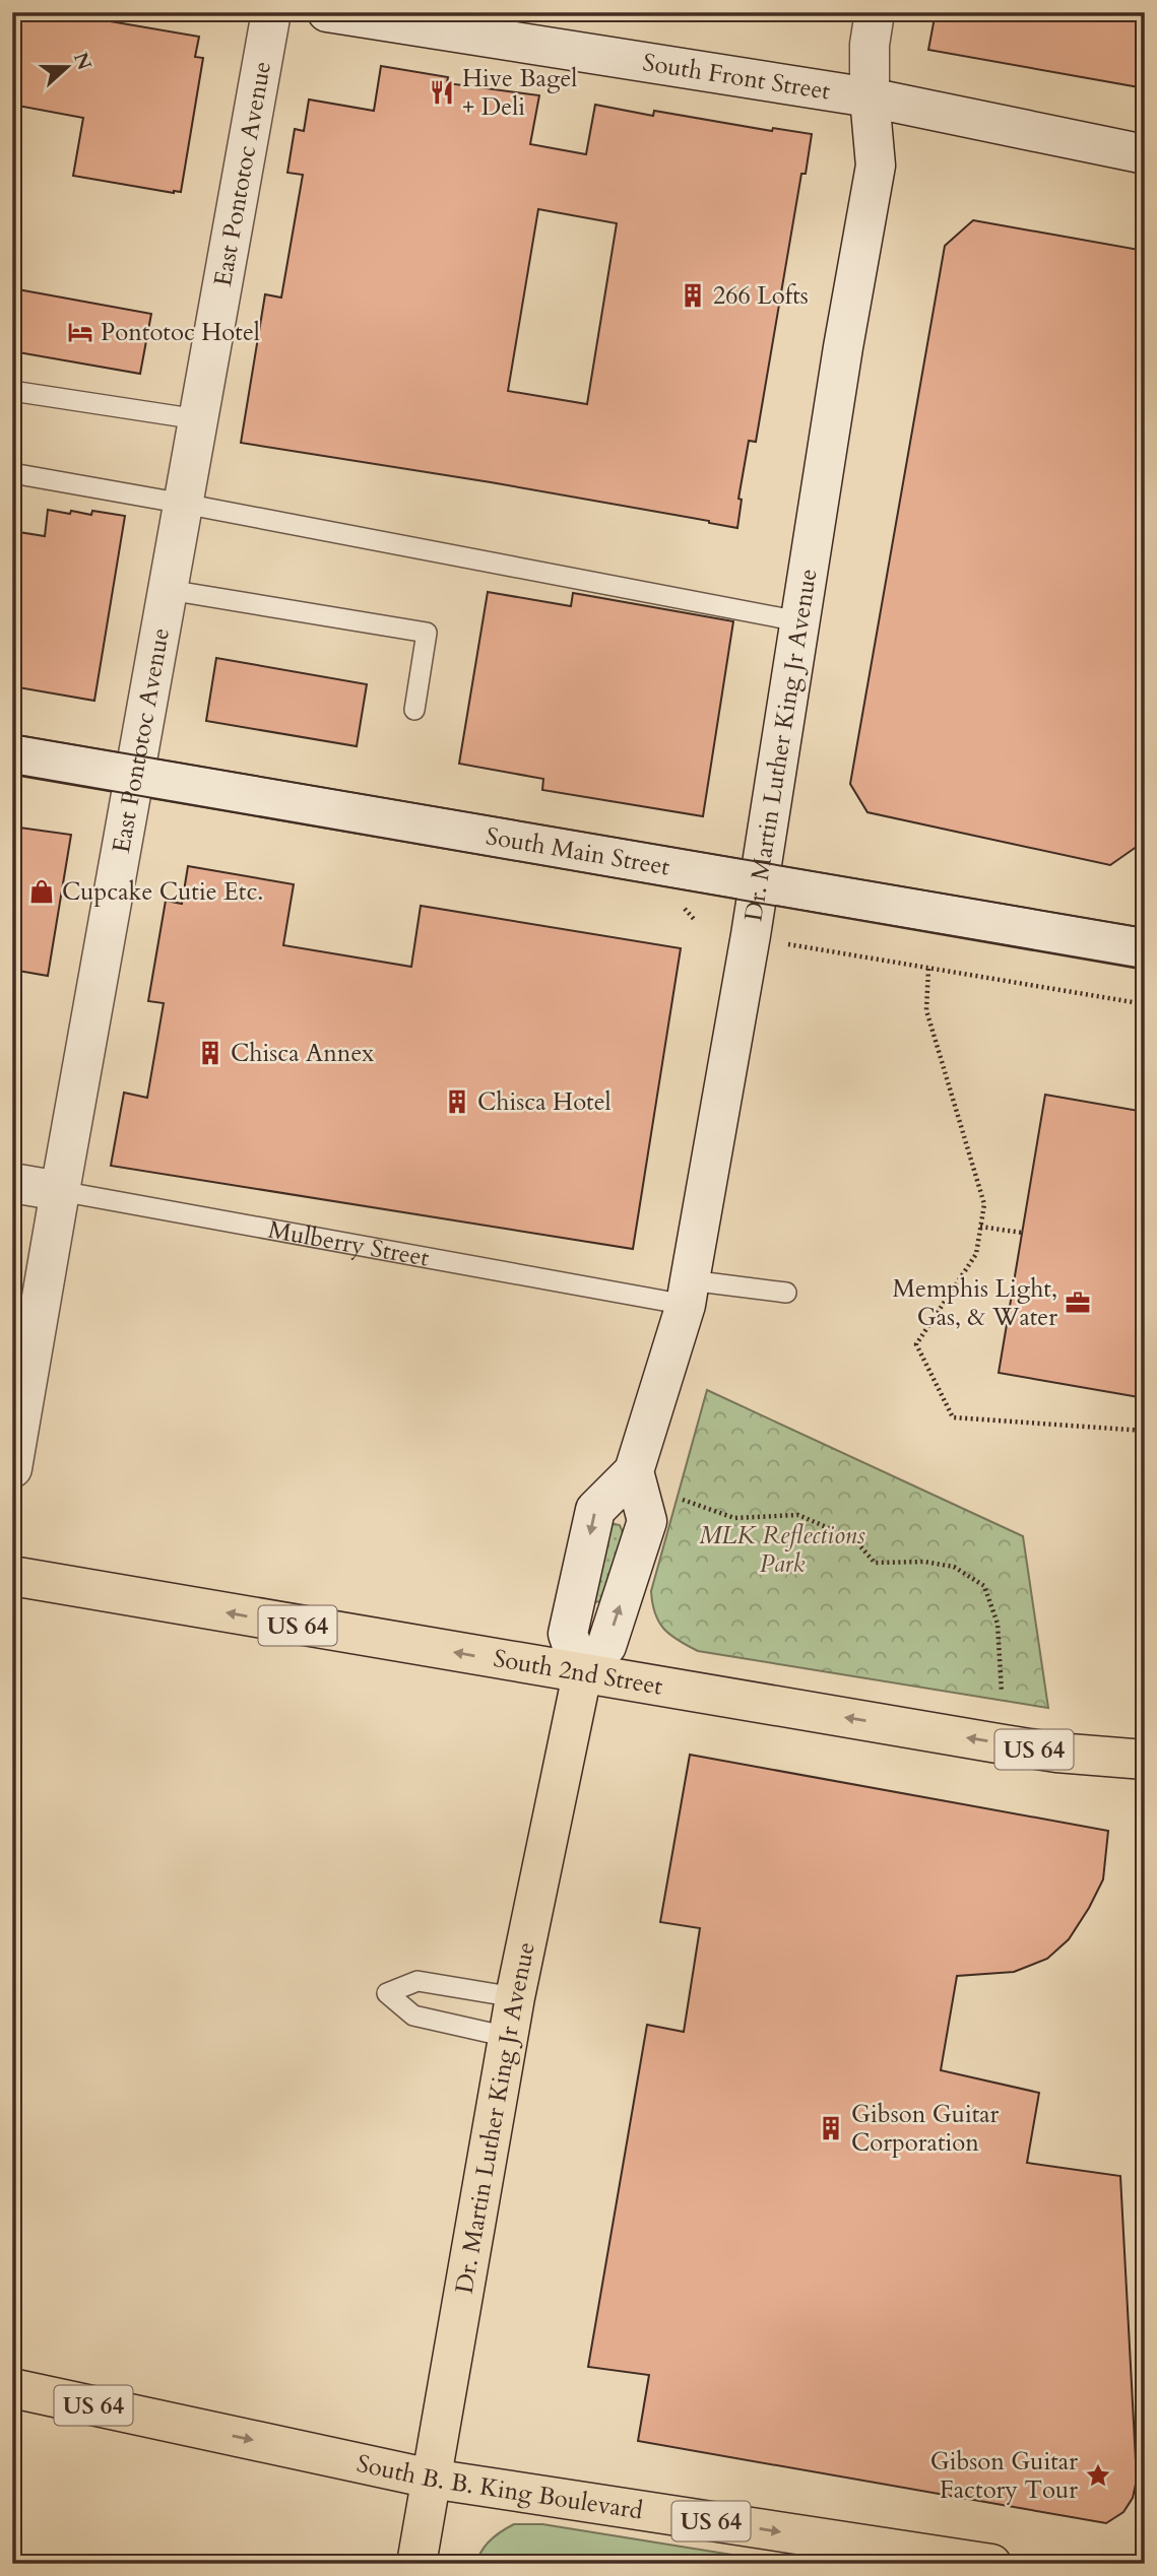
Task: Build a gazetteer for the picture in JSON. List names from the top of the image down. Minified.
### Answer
{"streets":{"main road":["Dr. Martin Luther King Jr Avenue","US 64","South 2nd Street","South B. B. King Boulevard"],"street":["South Front Street","East Pontotoc Avenue","South Main Street","Mulberry Street"]},"crossings":[["South Front Street","Dr. Martin Luther King Jr Avenue"],["East Pontotoc Avenue","South Main Street"],["East Pontotoc Avenue","Mulberry Street"],["Dr. Martin Luther King Jr Avenue","South Main Street"],["Dr. Martin Luther King Jr Avenue","Mulberry Street"],["Dr. Martin Luther King Jr Avenue","South 2nd Street"],["Dr. Martin Luther King Jr Avenue","South B. B. King Boulevard"]],"one_way":["South 2nd Street","South B. B. King Boulevard"],"parks":["MLK Reflections Park"],"places":{"restaurant":["Hive Bagel + Deli"],"building":["266 Lofts","Chisca Annex","Chisca Hotel","Gibson Guitar Corporation"],"hotel":["Pontotoc Hotel"],"shop":["Cupcake Cutie Etc."],"office":["Memphis Light, Gas, & Water"],"place":["Gibson Guitar Factory Tour"]},"north":"right"}
